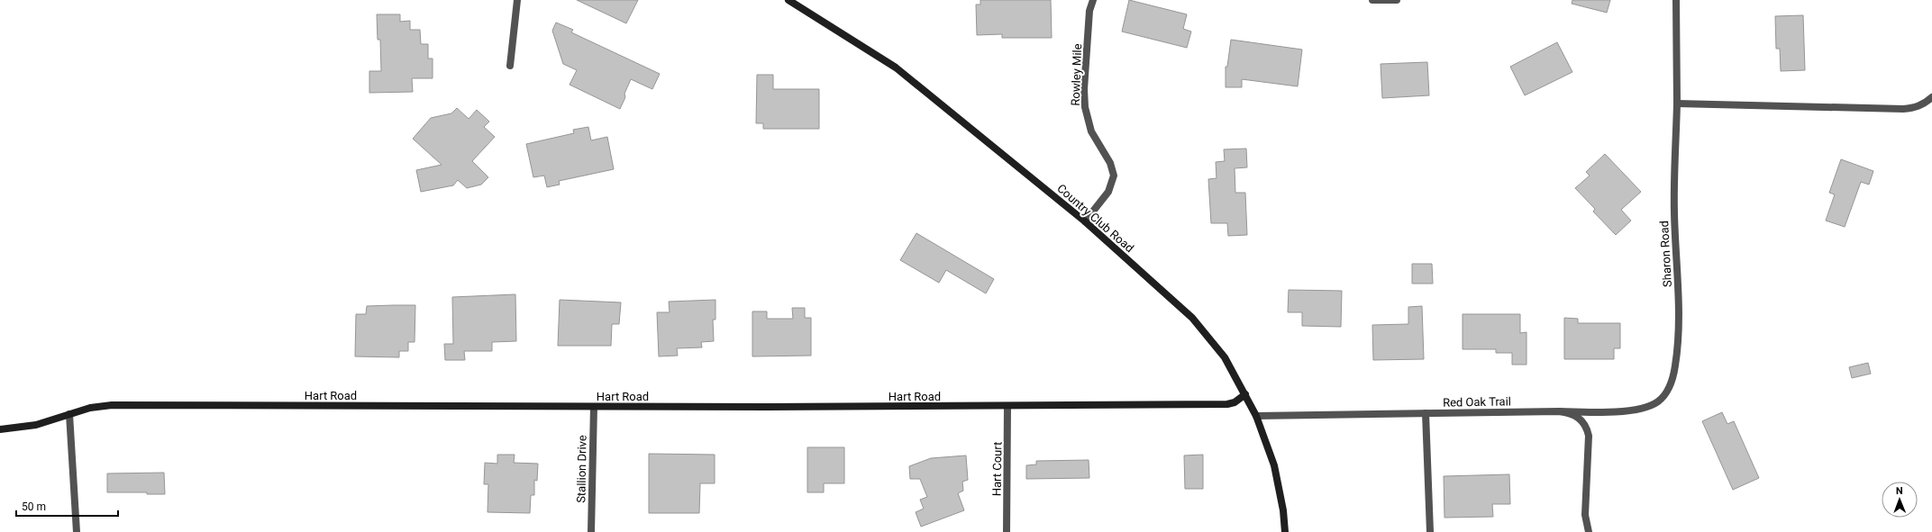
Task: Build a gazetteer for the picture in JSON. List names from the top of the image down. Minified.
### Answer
{"streets":{"street":["Rowley Mile","Country Club Road","Sharon Road","Hart Road","Red Oak Trail","Stallion Drive","Hart Court"]},"crossings":[["Rowley Mile","Country Club Road"],["Country Club Road","Hart Road"],["Country Club Road","Red Oak Trail"],["Sharon Road","Red Oak Trail"],["Hart Road","Stallion Drive"],["Hart Road","Hart Court"]],"scale_bar":"50 m","north":"top"}
